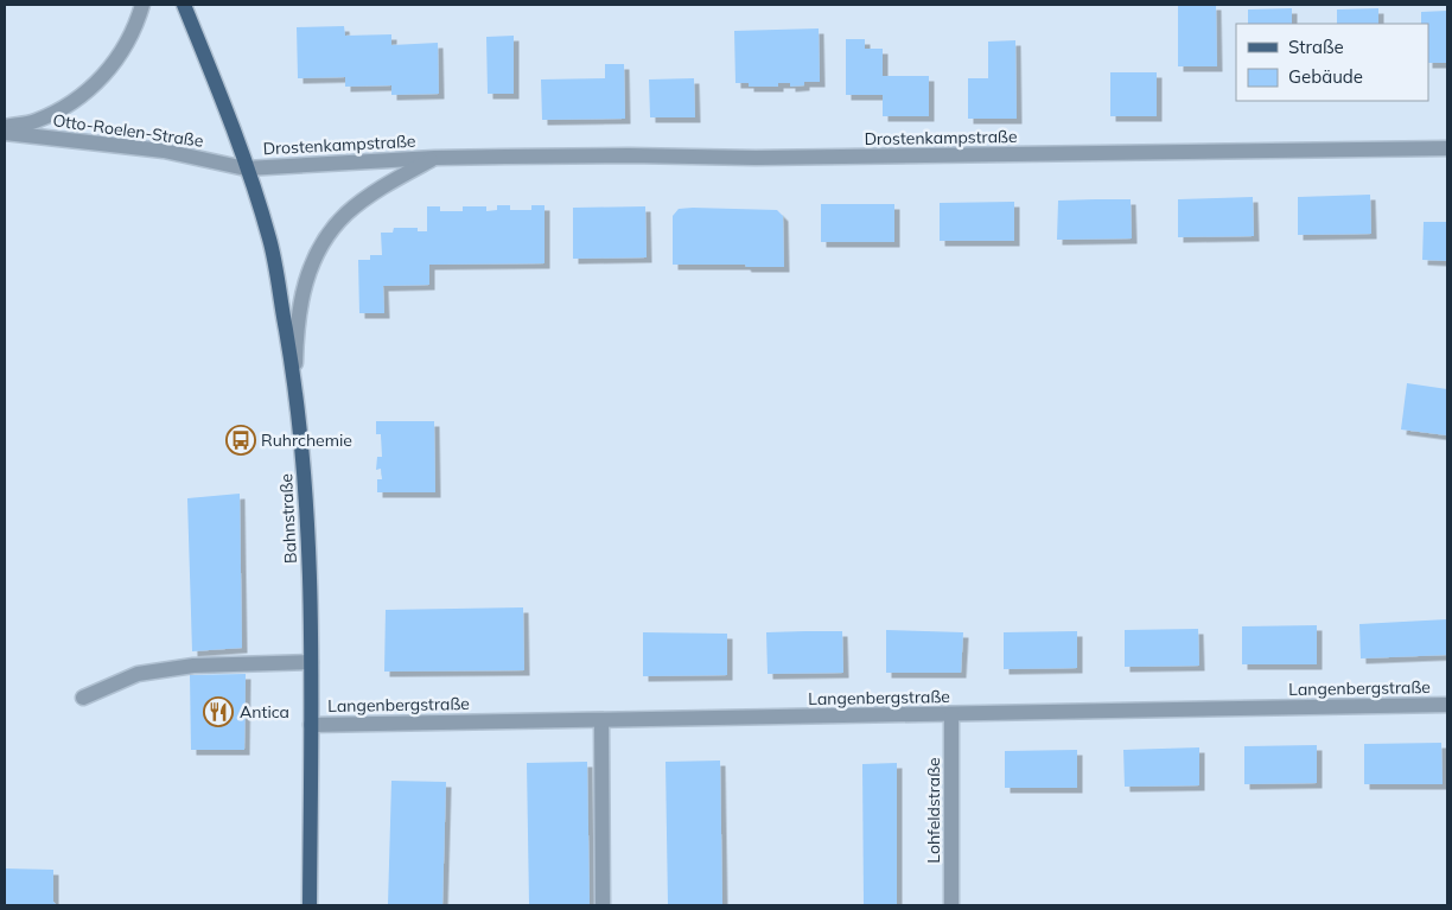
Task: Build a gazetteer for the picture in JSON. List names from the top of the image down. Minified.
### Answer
{"streets":{"main road":["Bahnstraße"],"street":["Otto-Roelen-Straße","Drostenkampstraße","Langenbergstraße","Lohfeldstraße"]},"crossings":[["Otto-Roelen-Straße","Drostenkampstraße"],["Otto-Roelen-Straße","Bahnstraße"],["Drostenkampstraße","Bahnstraße"],["Bahnstraße","Langenbergstraße"],["Langenbergstraße","Lohfeldstraße"]],"places":{"bus stop":["Ruhrchemie"],"restaurant":["Antica"]},"legend":["Straße","Gebäude"]}
